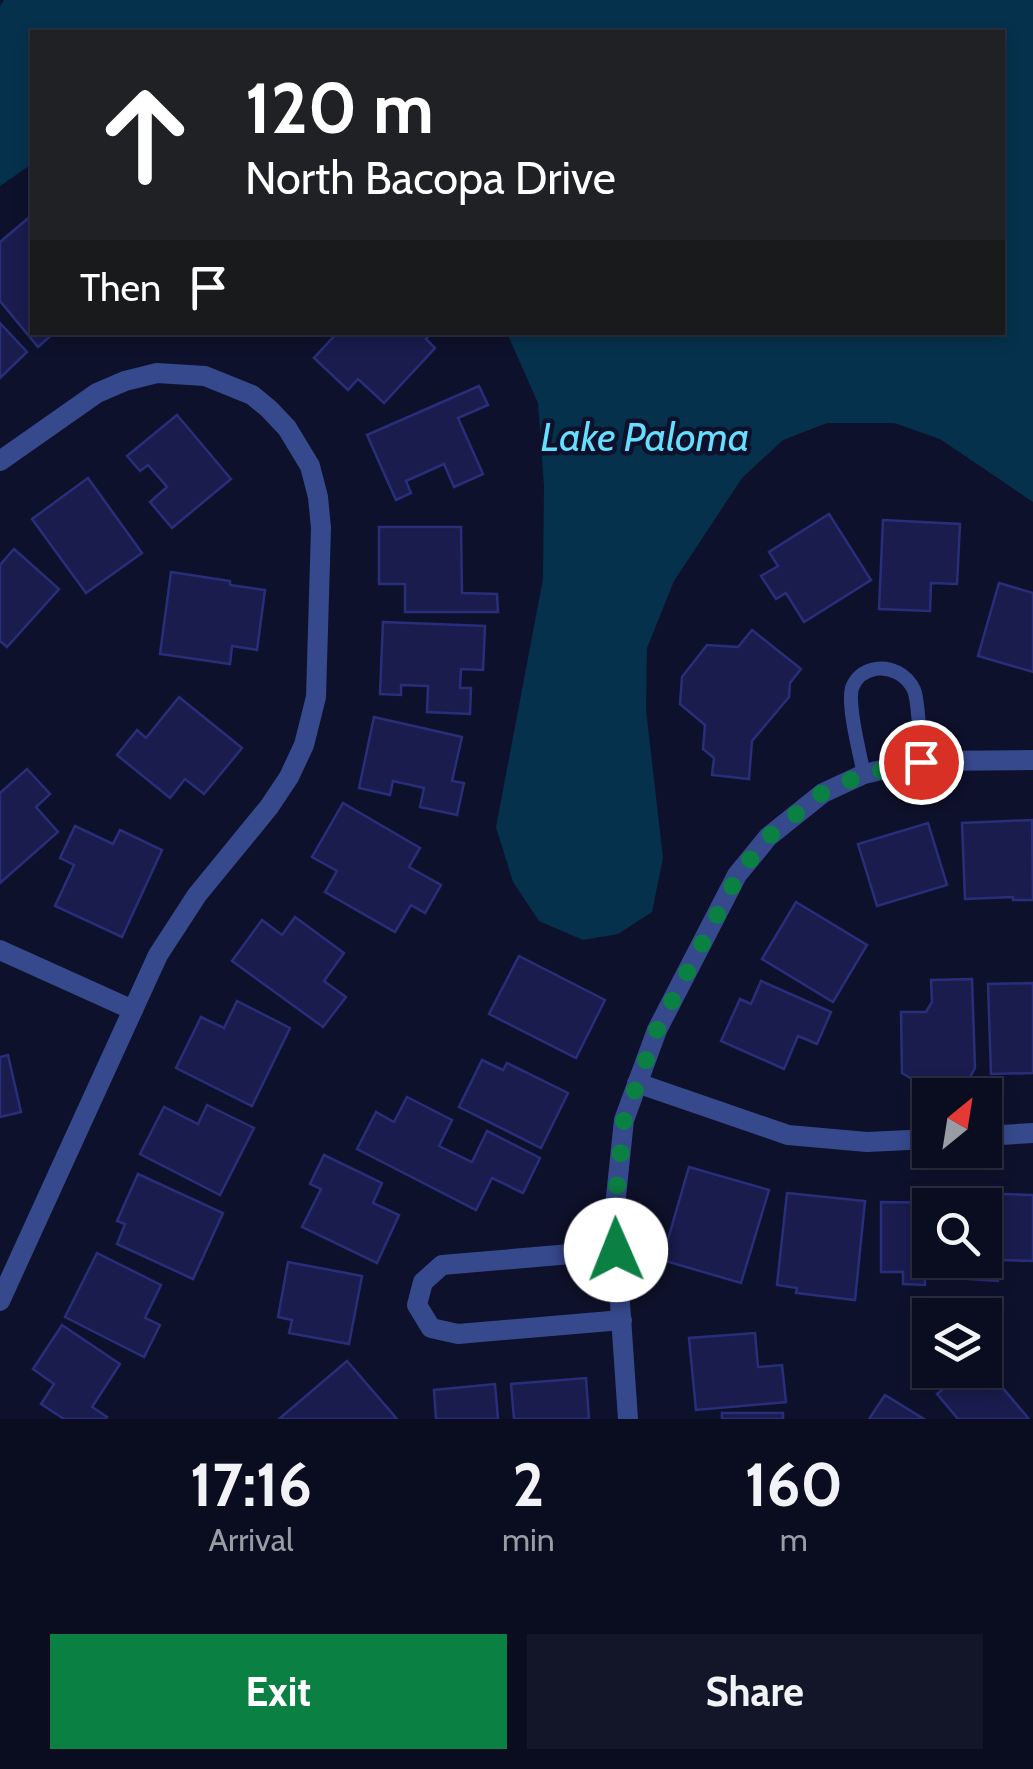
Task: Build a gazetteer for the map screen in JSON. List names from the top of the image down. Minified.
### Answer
{"water":["Lake Paloma"],"north":"top right","page":{"turn":["120 m","North Bacopa Drive"],"then":"Then","eta":["17:16","Arrival","2","min","160","m"],"buttons":["Exit","Share"]}}
